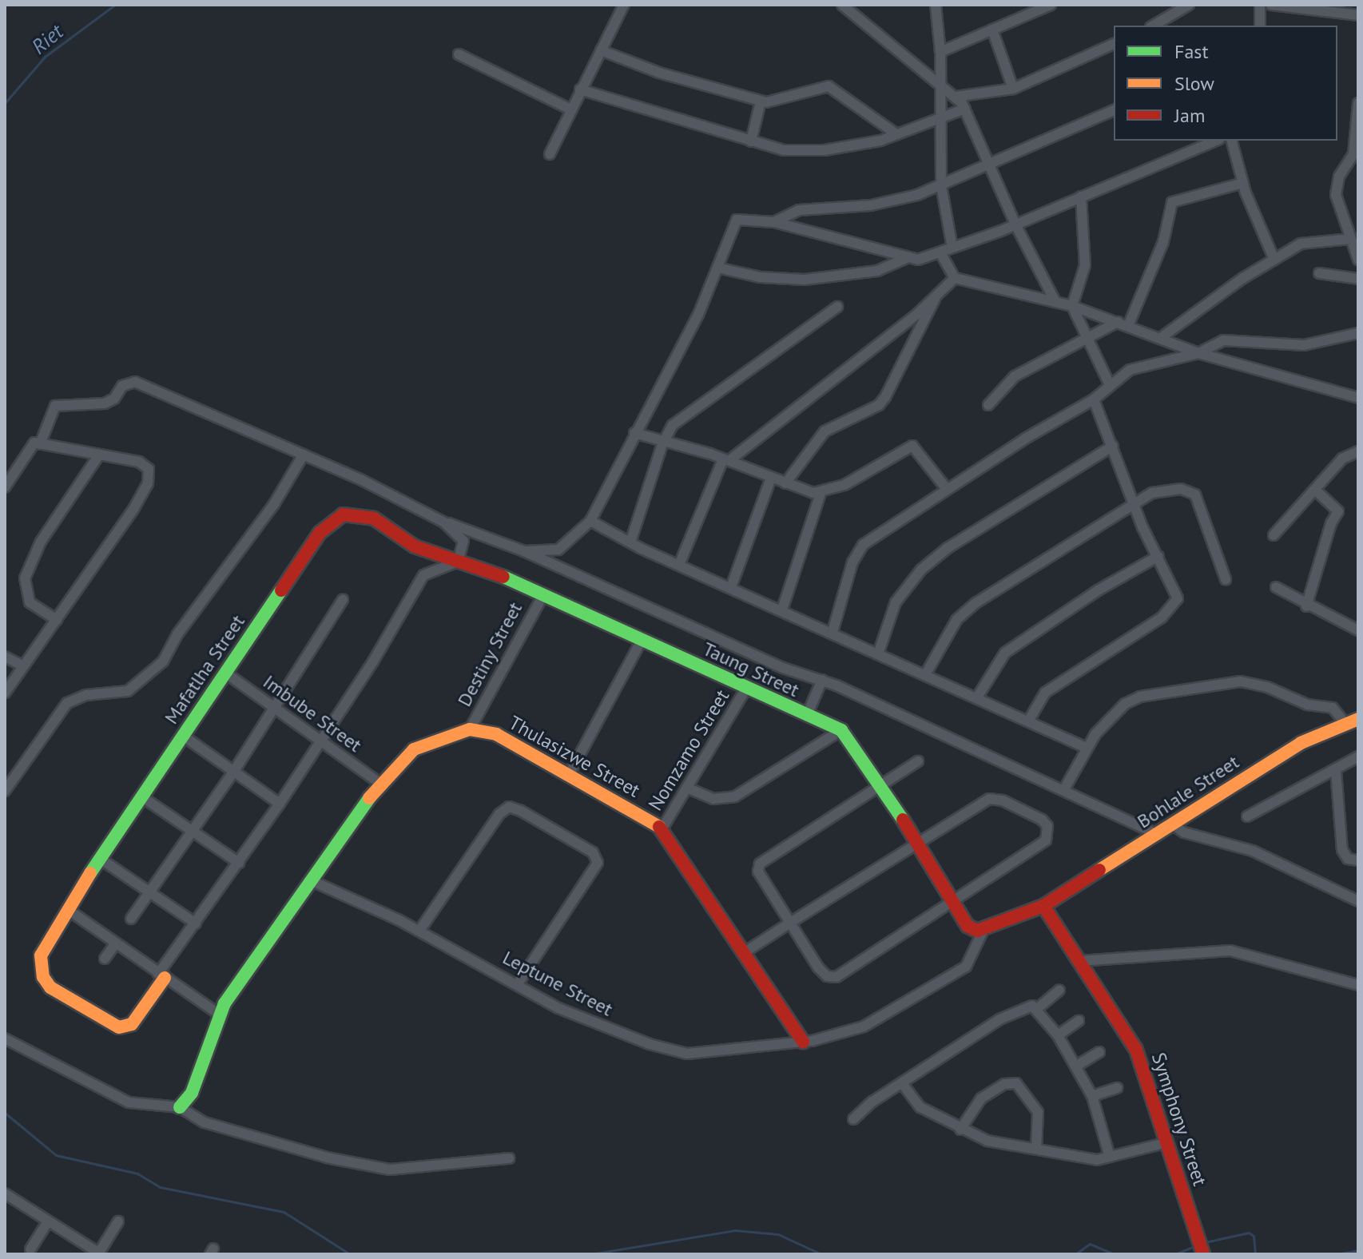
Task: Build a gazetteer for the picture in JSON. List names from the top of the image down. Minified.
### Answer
{"streets":{"street":["Destiny Street","Mafatlha Street","Taung Street","Imbube Street","Nomzamo Street","Thulasizwe Street","Bohlale Street","Leptune Street","Symphony Street"]},"crossings":[["Destiny Street","Taung Street"],["Destiny Street","Thulasizwe Street"],["Mafatlha Street","Taung Street"],["Mafatlha Street","Imbube Street"],["Taung Street","Nomzamo Street"],["Taung Street","Bohlale Street"],["Taung Street","Leptune Street"],["Nomzamo Street","Thulasizwe Street"],["Thulasizwe Street","Leptune Street"],["Bohlale Street","Leptune Street"],["Bohlale Street","Symphony Street"]],"water":["Riet"],"legend":["Fast","Slow","Jam"]}
